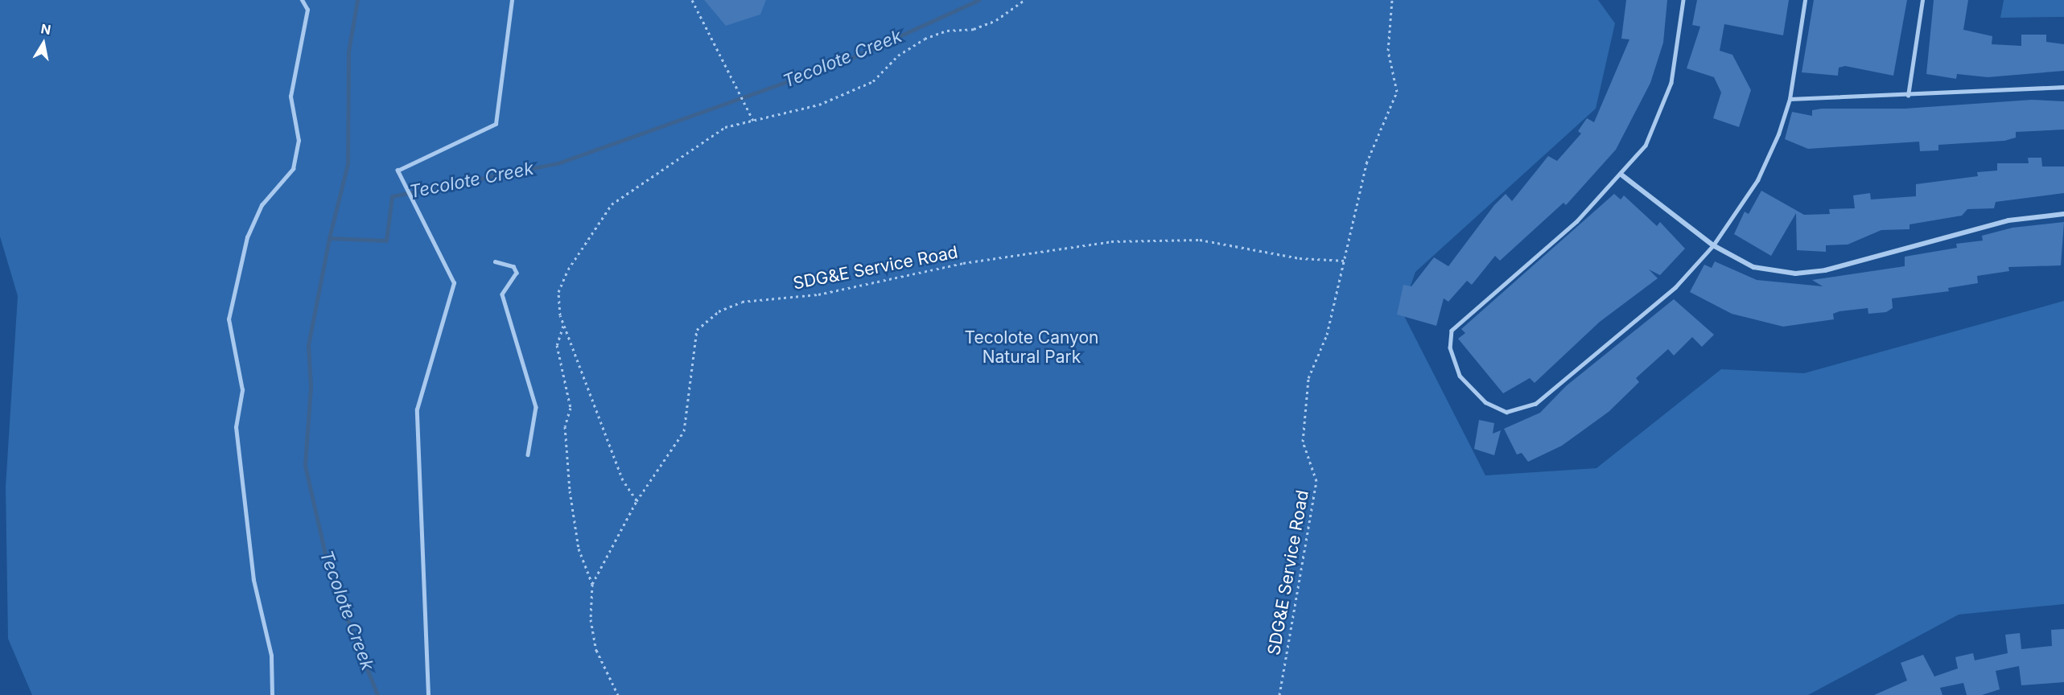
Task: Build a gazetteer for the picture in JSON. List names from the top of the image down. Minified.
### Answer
{"streets":{"path":["SDG&E Service Road"]},"water":["Tecolote Creek"],"parks":["Tecolote Canyon Natural Park"],"north":"top"}
